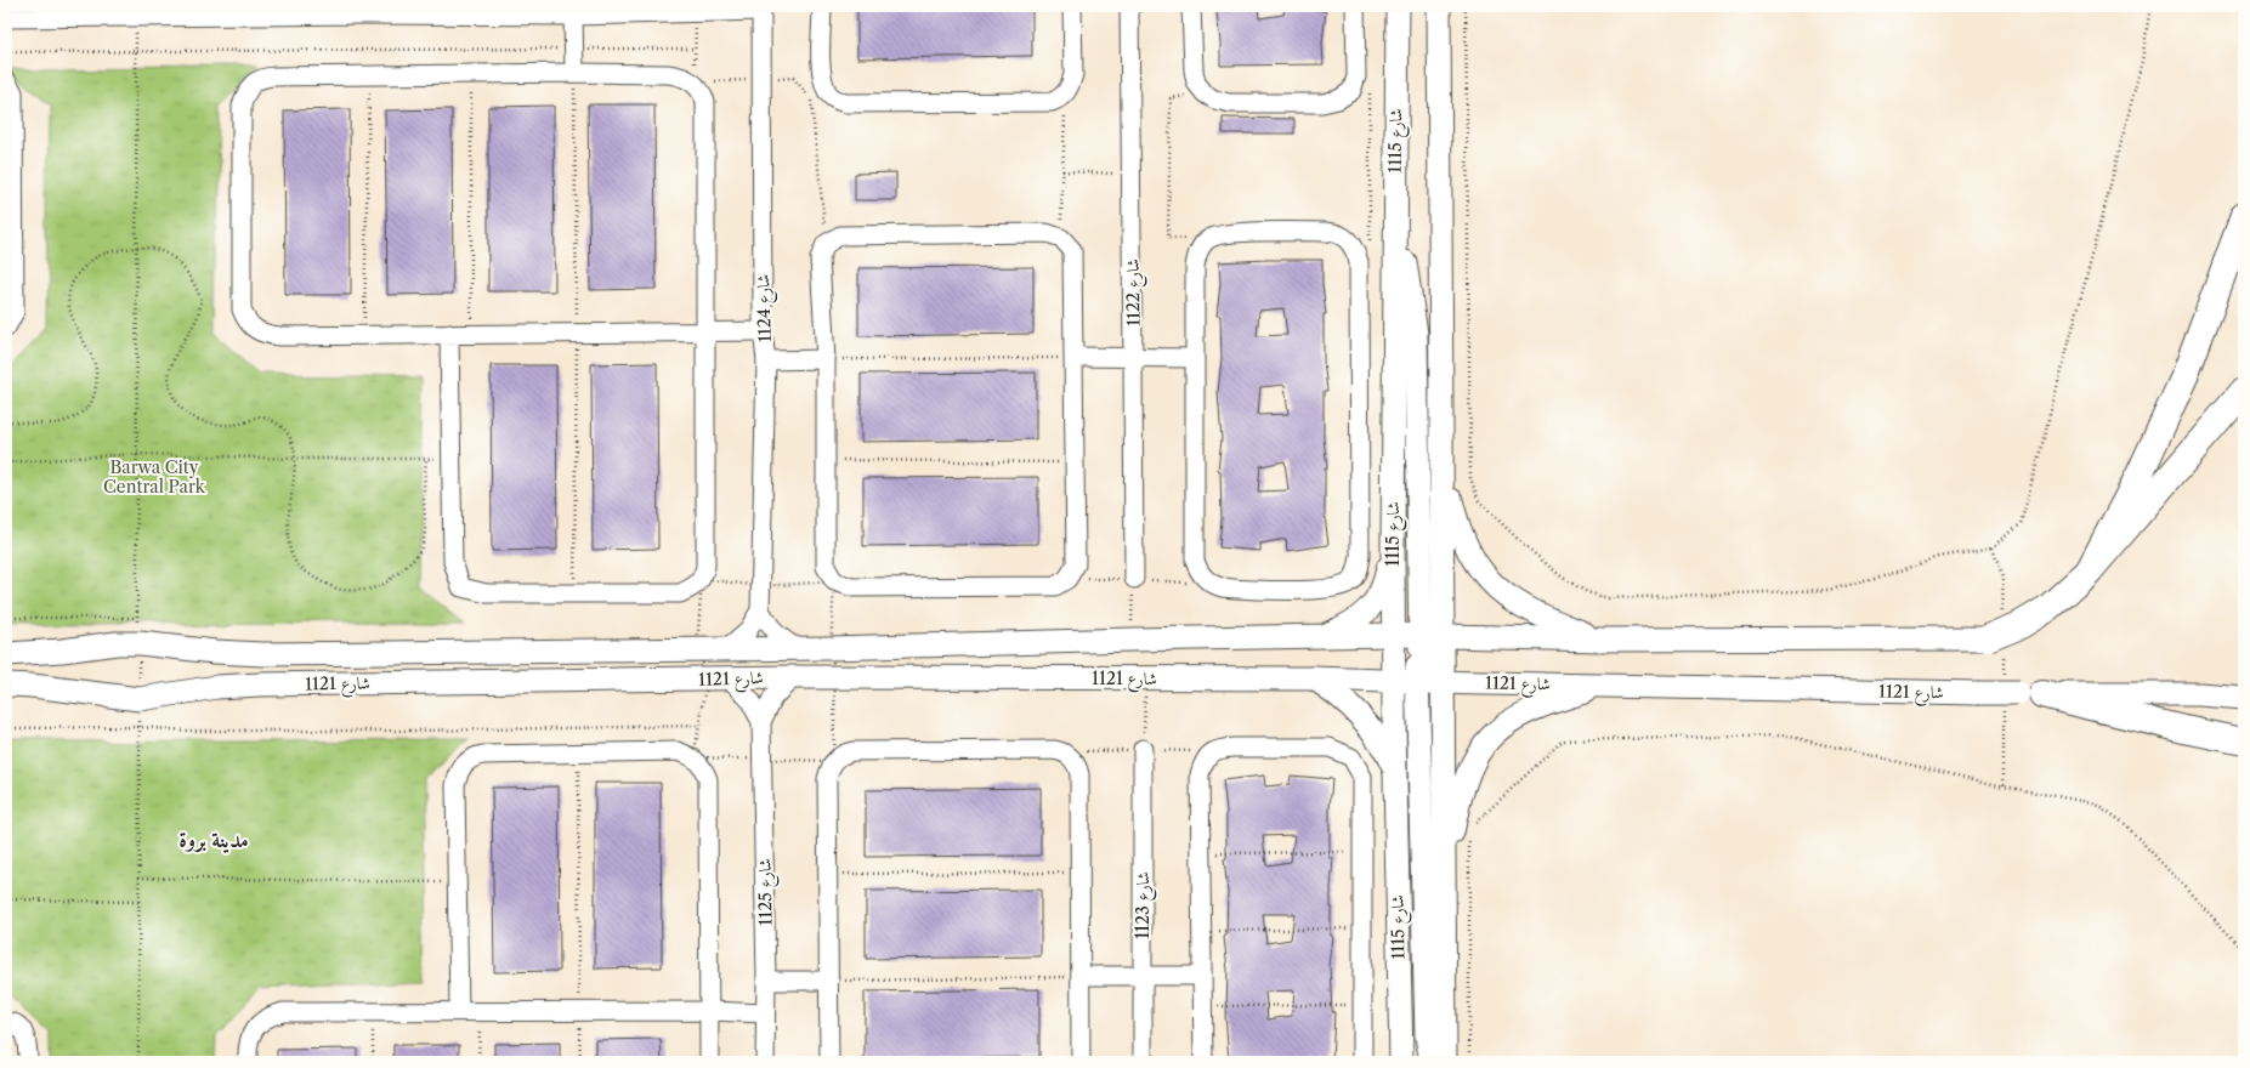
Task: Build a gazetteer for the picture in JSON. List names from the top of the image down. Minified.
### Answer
{"streets":{"street":["شارع 1115","شارع 1122","شارع 1124","شارع 1121","شارع 1125","شارع 1123"]},"crossings":[["شارع 1115","شارع 1121"],["شارع 1124","شارع 1121"],["شارع 1121","شارع 1125"]],"districts":["مدينة بروة"],"parks":["Barwa City Central Park"]}
